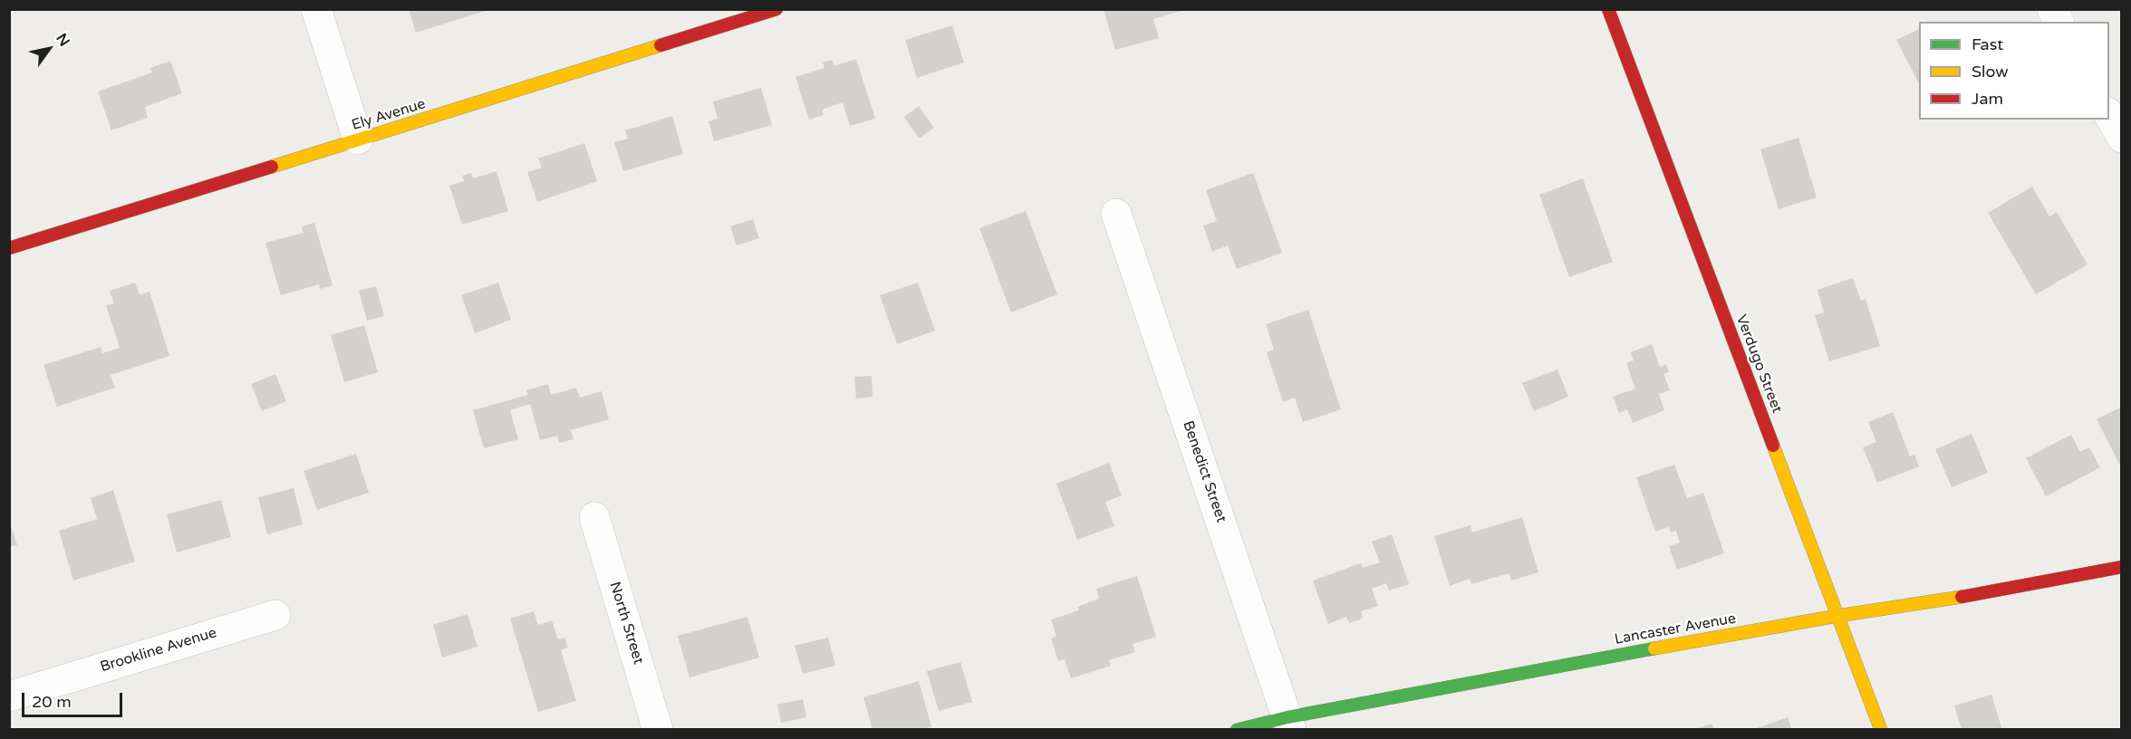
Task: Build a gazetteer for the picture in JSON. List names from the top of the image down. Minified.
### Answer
{"streets":{"street":["Ely Avenue","Verdugo Street","Benedict Street","North Street","Lancaster Avenue","Brookline Avenue"]},"crossings":[["Verdugo Street","Lancaster Avenue"],["Benedict Street","Lancaster Avenue"]],"legend":["Fast","Slow","Jam"],"scale_bar":"20 m","north":"top right"}
